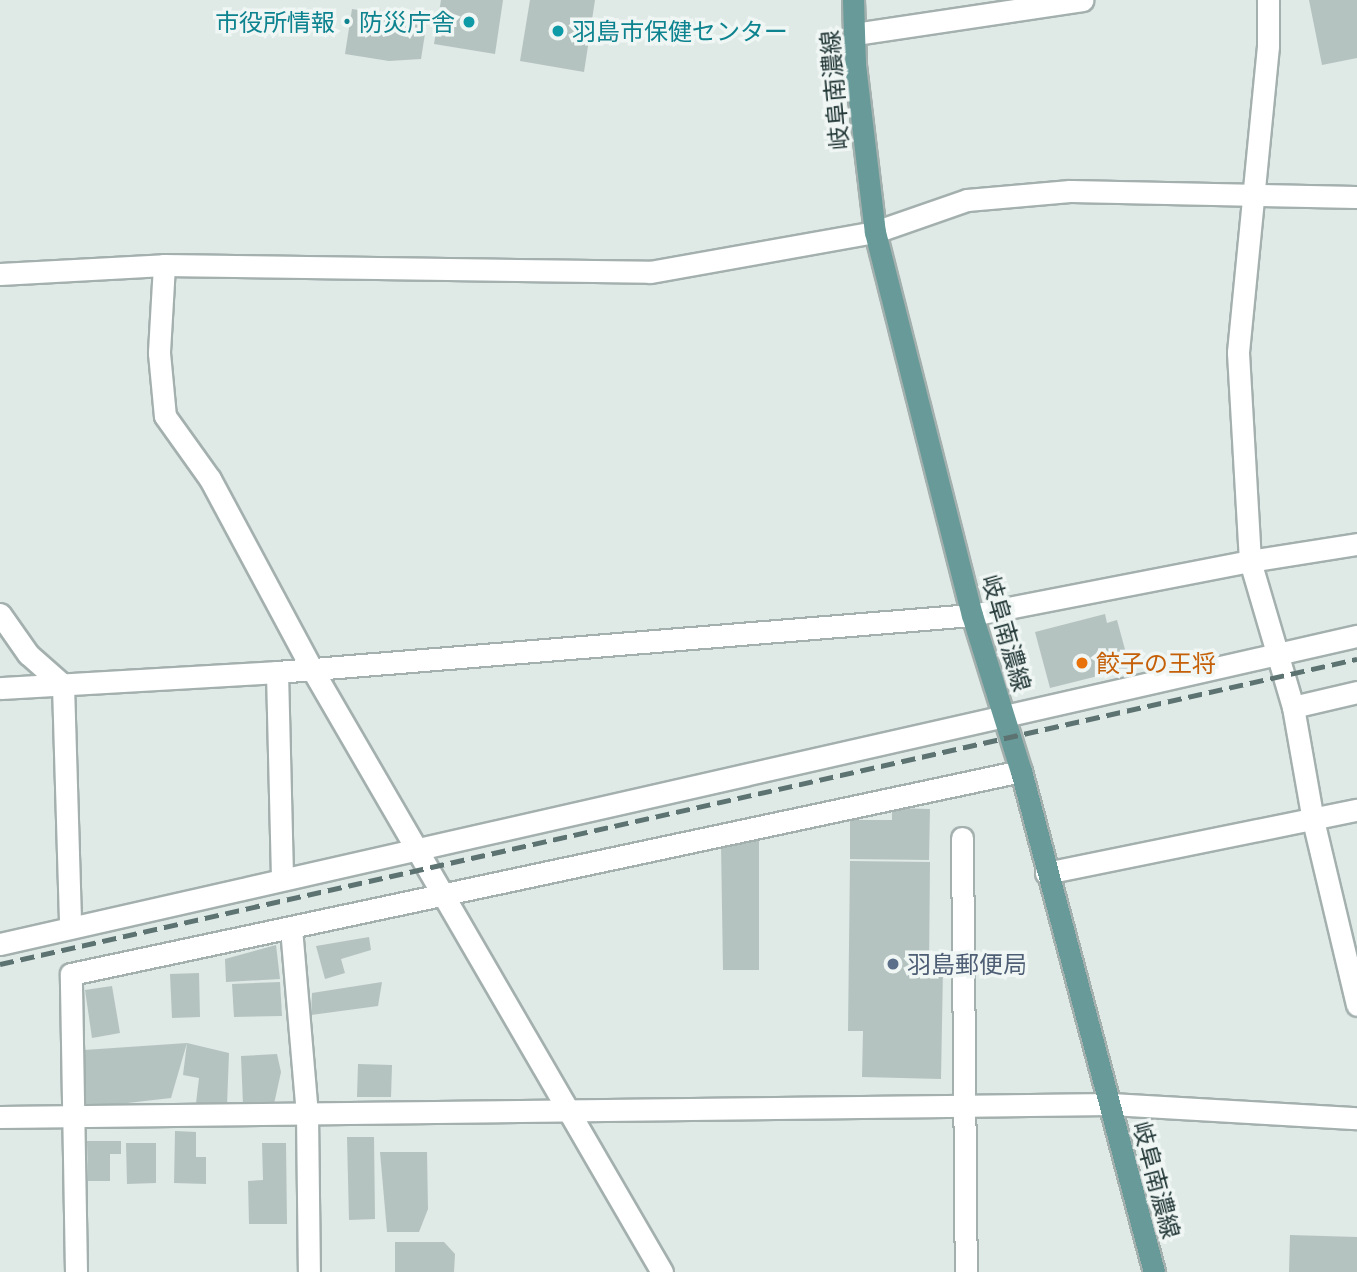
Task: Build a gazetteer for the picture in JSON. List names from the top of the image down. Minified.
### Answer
{"streets":{"main road":["岐阜南濃線"]},"places":["市役所情報・防災庁舎","羽島市保健センター","餃子の王将","羽島郵便局"]}
